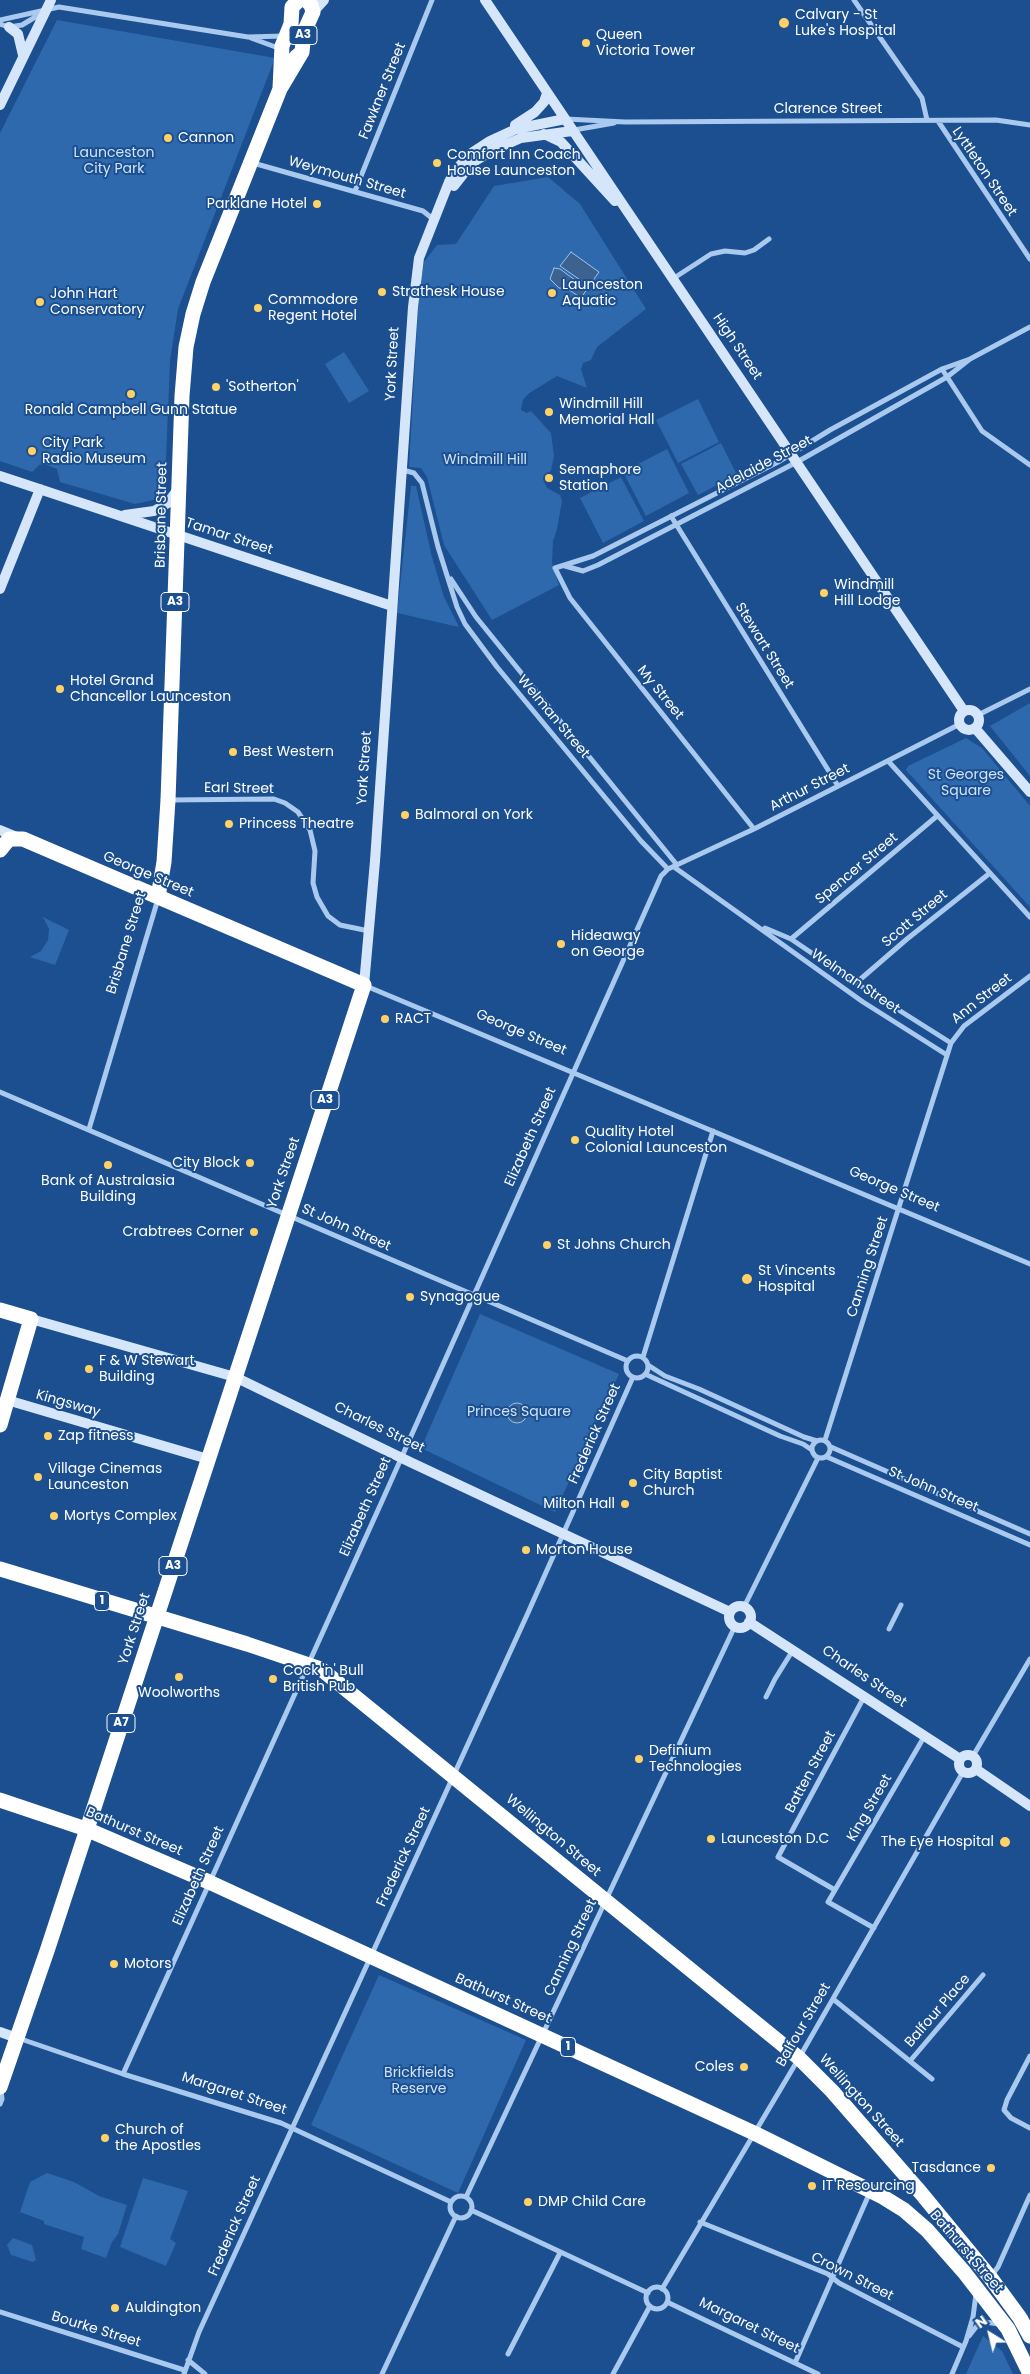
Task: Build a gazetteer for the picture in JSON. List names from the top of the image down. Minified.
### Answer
{"streets":{"highway":["A3","York Street","Brisbane Street","George Street","Charles Street","1","A7","Bathurst Street","Wellington Street"],"street":["Fawkner Street","Clarence Street","Lyttleton Street","Weymouth Street","High Street","Adelaide Street","Tamar Street","Stewart Street","My Street","Welman Street","Arthur Street","Earl Street","Spencer Street","Scott Street","Ann Street","Elizabeth Street","St John Street","Canning Street","Kingsway","Frederick Street","Batten Street","King Street","Balfour Place","Balfour Street","Margaret Street","Crown Street","Bourke Street"]},"crossings":[["A3","Brisbane Street"],["Fawkner Street","Weymouth Street"],["Clarence Street","Lyttleton Street"],["Clarence Street","High Street"],["Clarence Street","York Street"],["Weymouth Street","York Street"],["Weymouth Street","Brisbane Street"],["High Street","York Street"],["High Street","Adelaide Street"],["High Street","Arthur Street"],["York Street","Tamar Street"],["York Street","Welman Street"],["York Street","Earl Street"],["York Street","George Street"],["York Street","St John Street"],["York Street","Kingsway"],["York Street","Charles Street"],["York Street","Bathurst Street"],["York Street","Wellington Street"],["York Street","Margaret Street"],["Adelaide Street","Stewart Street"],["Adelaide Street","My Street"],["Brisbane Street","Tamar Street"],["Brisbane Street","Earl Street"],["Brisbane Street","George Street"],["Brisbane Street","St John Street"],["Stewart Street","Arthur Street"],["My Street","Arthur Street"],["Welman Street","Arthur Street"],["Welman Street","Spencer Street"],["Welman Street","Scott Street"],["Welman Street","Ann Street"],["Welman Street","Elizabeth Street"],["Welman Street","Canning Street"],["Arthur Street","Elizabeth Street"],["George Street","Elizabeth Street"],["George Street","Canning Street"],["Ann Street","Canning Street"],["Elizabeth Street","St John Street"],["Elizabeth Street","Charles Street"],["Elizabeth Street","Bathurst Street"],["Elizabeth Street","Wellington Street"],["Elizabeth Street","Margaret Street"],["St John Street","Canning Street"],["St John Street","Frederick Street"],["Canning Street","Charles Street"],["Canning Street","Bathurst Street"],["Canning Street","Wellington Street"],["Canning Street","Margaret Street"],["Charles Street","Frederick Street"],["Charles Street","Batten Street"],["Charles Street","King Street"],["Charles Street","Balfour Street"],["Frederick Street","Bathurst Street"],["Frederick Street","Wellington Street"],["Frederick Street","Margaret Street"],["Frederick Street","Bourke Street"],["Batten Street","King Street"],["Bathurst Street","Balfour Street"],["Wellington Street","Balfour Street"],["Balfour Place","Balfour Street"],["Balfour Street","Margaret Street"],["Balfour Street","Crown Street"]],"parks":["Launceston City Park","Windmill Hill","St Georges Square","Princes Square","Brickfields Reserve"],"places":["Calvary - St Luke's Hospital","Queen Victoria Tower","Cannon","Comfort Inn Coach House Launceston","Parklane Hotel","Strathesk House","Launceston Aquatic","John Hart Conservatory","Commodore Regent Hotel","'Sotherton'","Ronald Campbell Gunn Statue","Windmill Hill Memorial Hall","City Park Radio Museum","Semaphore Station","Windmill Hill Lodge","Hotel Grand Chancellor Launceston","Best Western","Balmoral on York","Princess Theatre","Hideaway on George","RACT","Quality Hotel Colonial Launceston","City Block","Bank of Australasia Building","Crabtrees Corner","St Johns Church","St Vincents Hospital","Synagogue","F & W Stewart Building","Zap fitness","Village Cinemas Launceston","City Baptist Church","Milton Hall","Mortys Complex","Morton House","Woolworths","Cock 'n' Bull British Pub","Definium Technologies","Launceston D.C","The Eye Hospital","Motors","Coles","Church of the Apostles","Tasdance","IT Resourcing","DMP Child Care","Auldington"],"north":"top left"}
